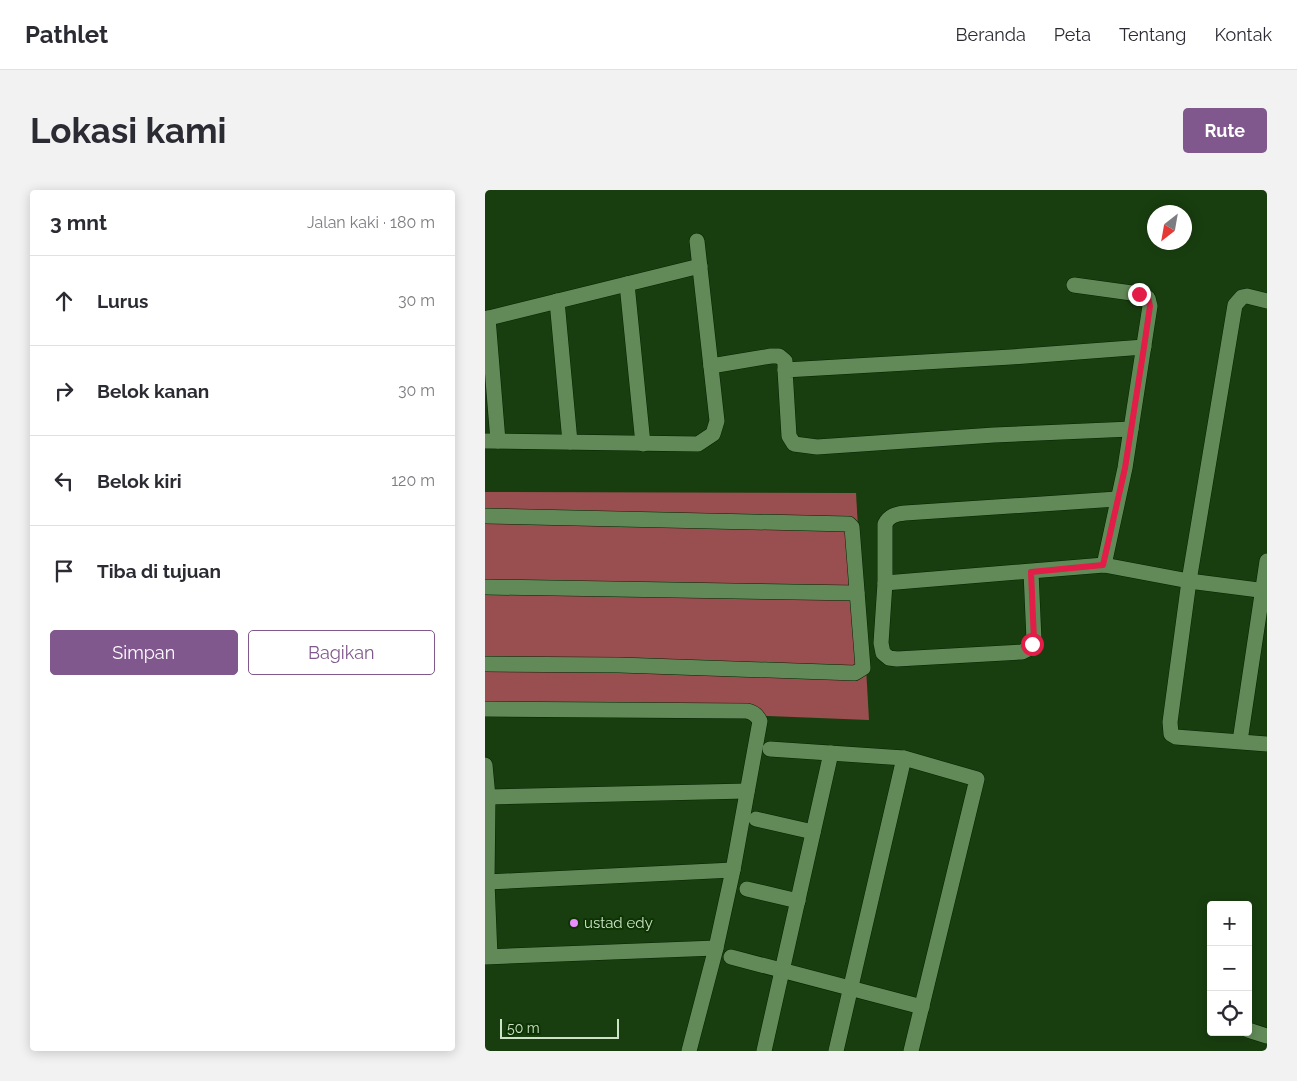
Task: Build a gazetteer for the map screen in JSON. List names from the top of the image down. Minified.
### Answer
{"places":["ustad edy"],"scale_bar":"50 m","north":"bottom left","page":{"header":"Pathlet","nav":["Beranda","Peta","Tentang","Kontak"],"buttons":["Rute",["Simpan","Bagikan"]],"title":"Lokasi kami","heading":["3 mnt","Jalan kaki · 180 m"],"list":[["Lurus","30 m"],["Belok kanan","30 m"],["Belok kiri","120 m"],"Tiba di tujuan"],"map_buttons":["+","−"],"scale":"50 m"}}
